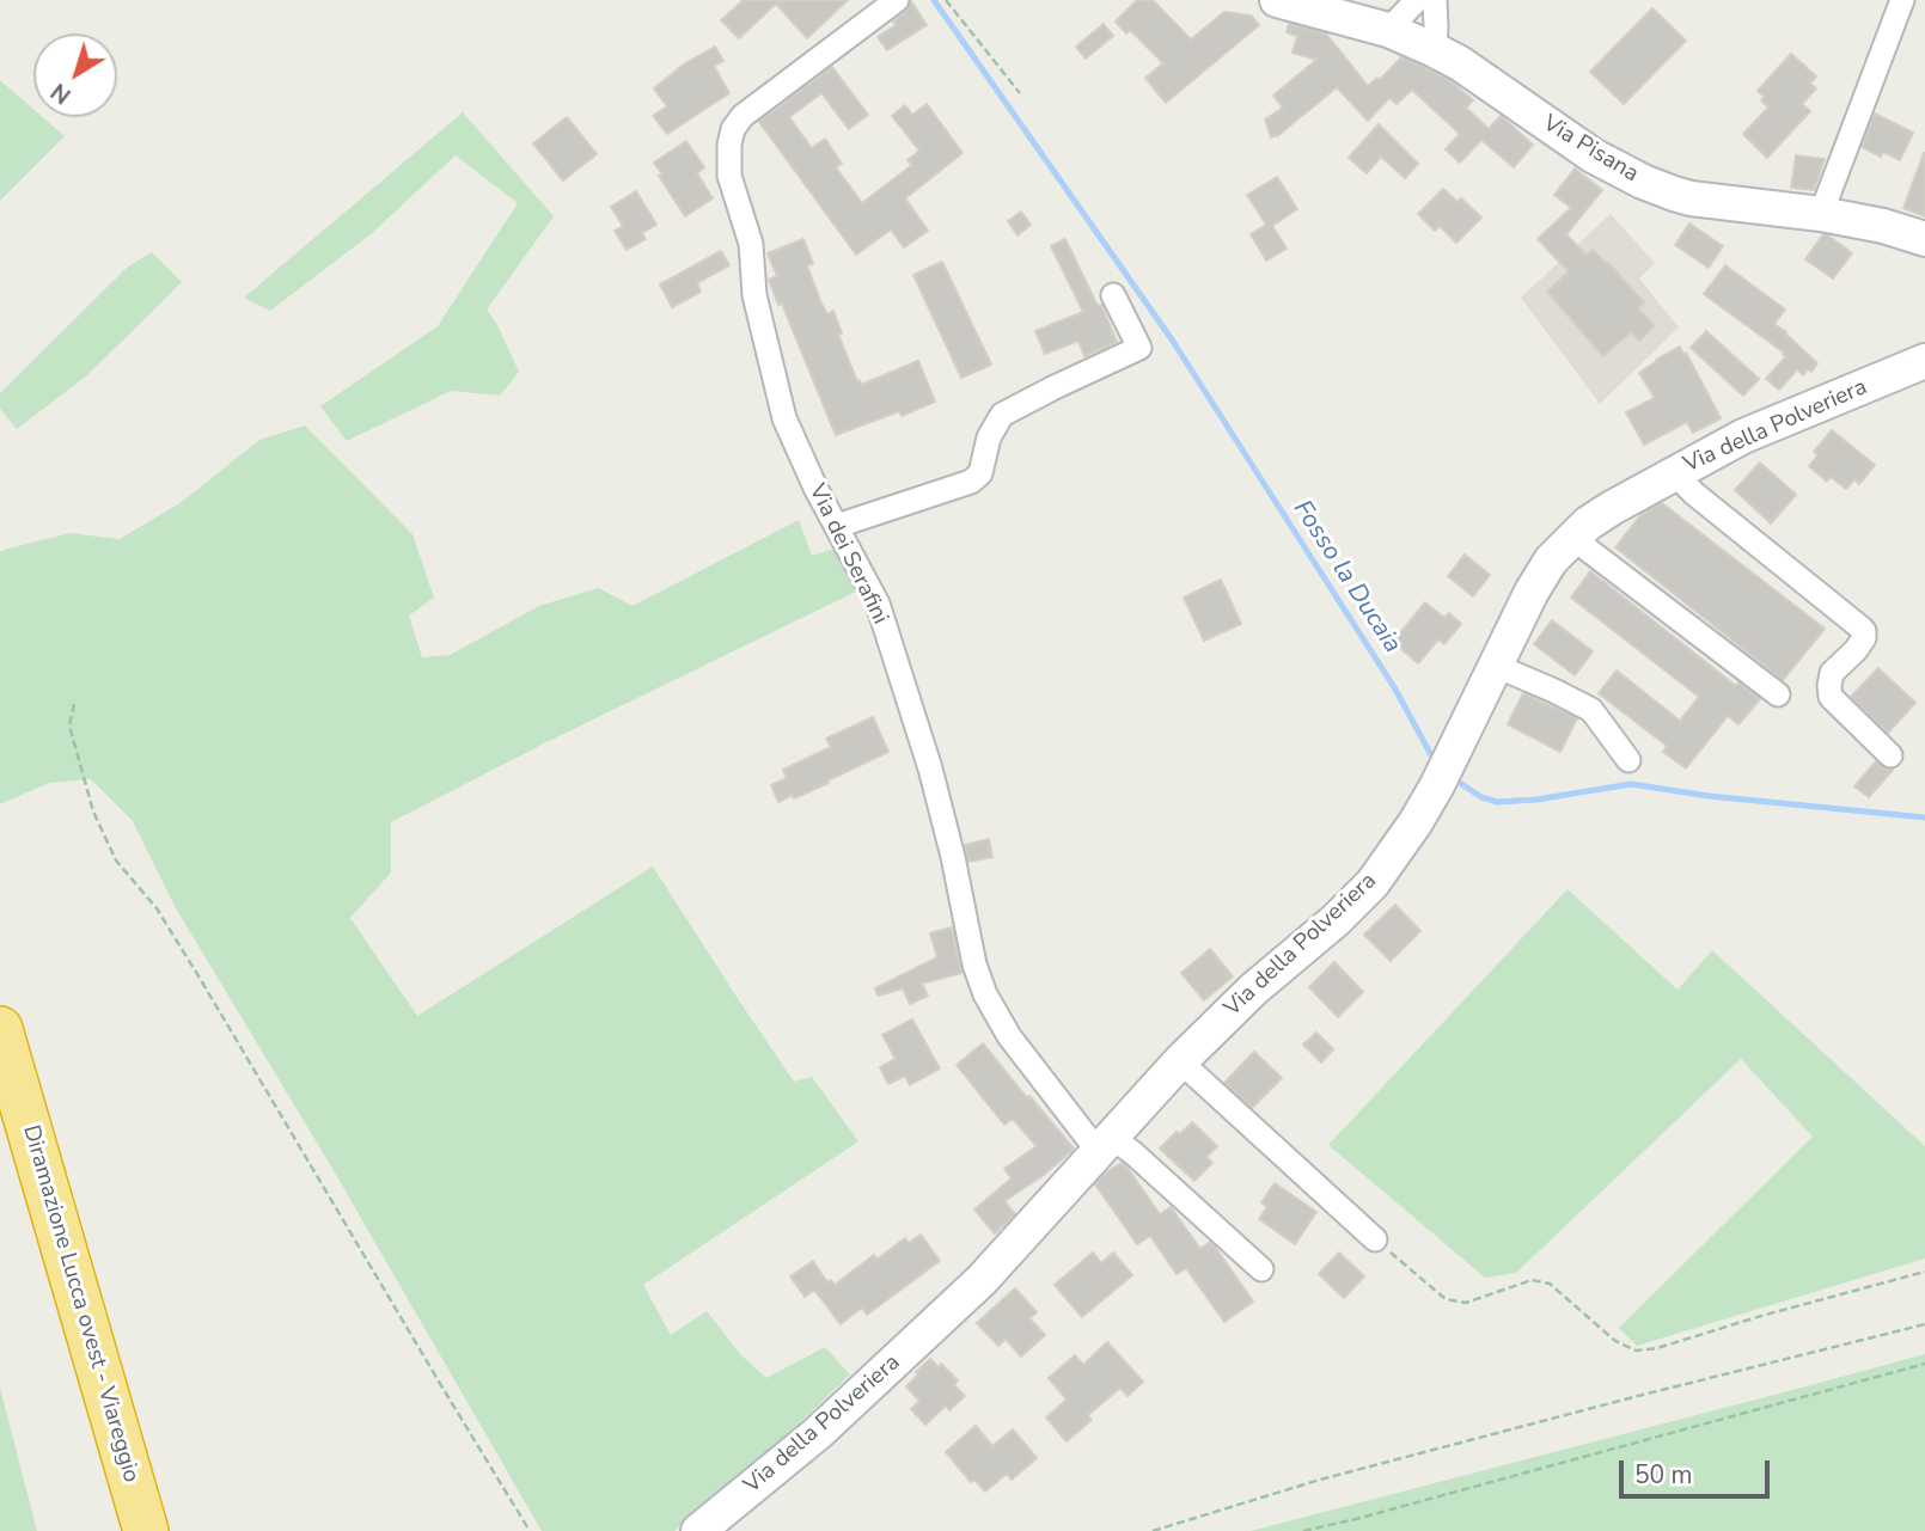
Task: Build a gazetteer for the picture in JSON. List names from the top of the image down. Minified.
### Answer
{"streets":{"highway":["Diramazione Lucca ovest - Viareggio"],"street":["Via Pisana","Via della Polveriera","Via dei Serafini"]},"crossings":[["Via della Polveriera","Via dei Serafini"]],"water":["Fosso la Ducaia"],"scale_bar":"50 m","north":"bottom left"}
